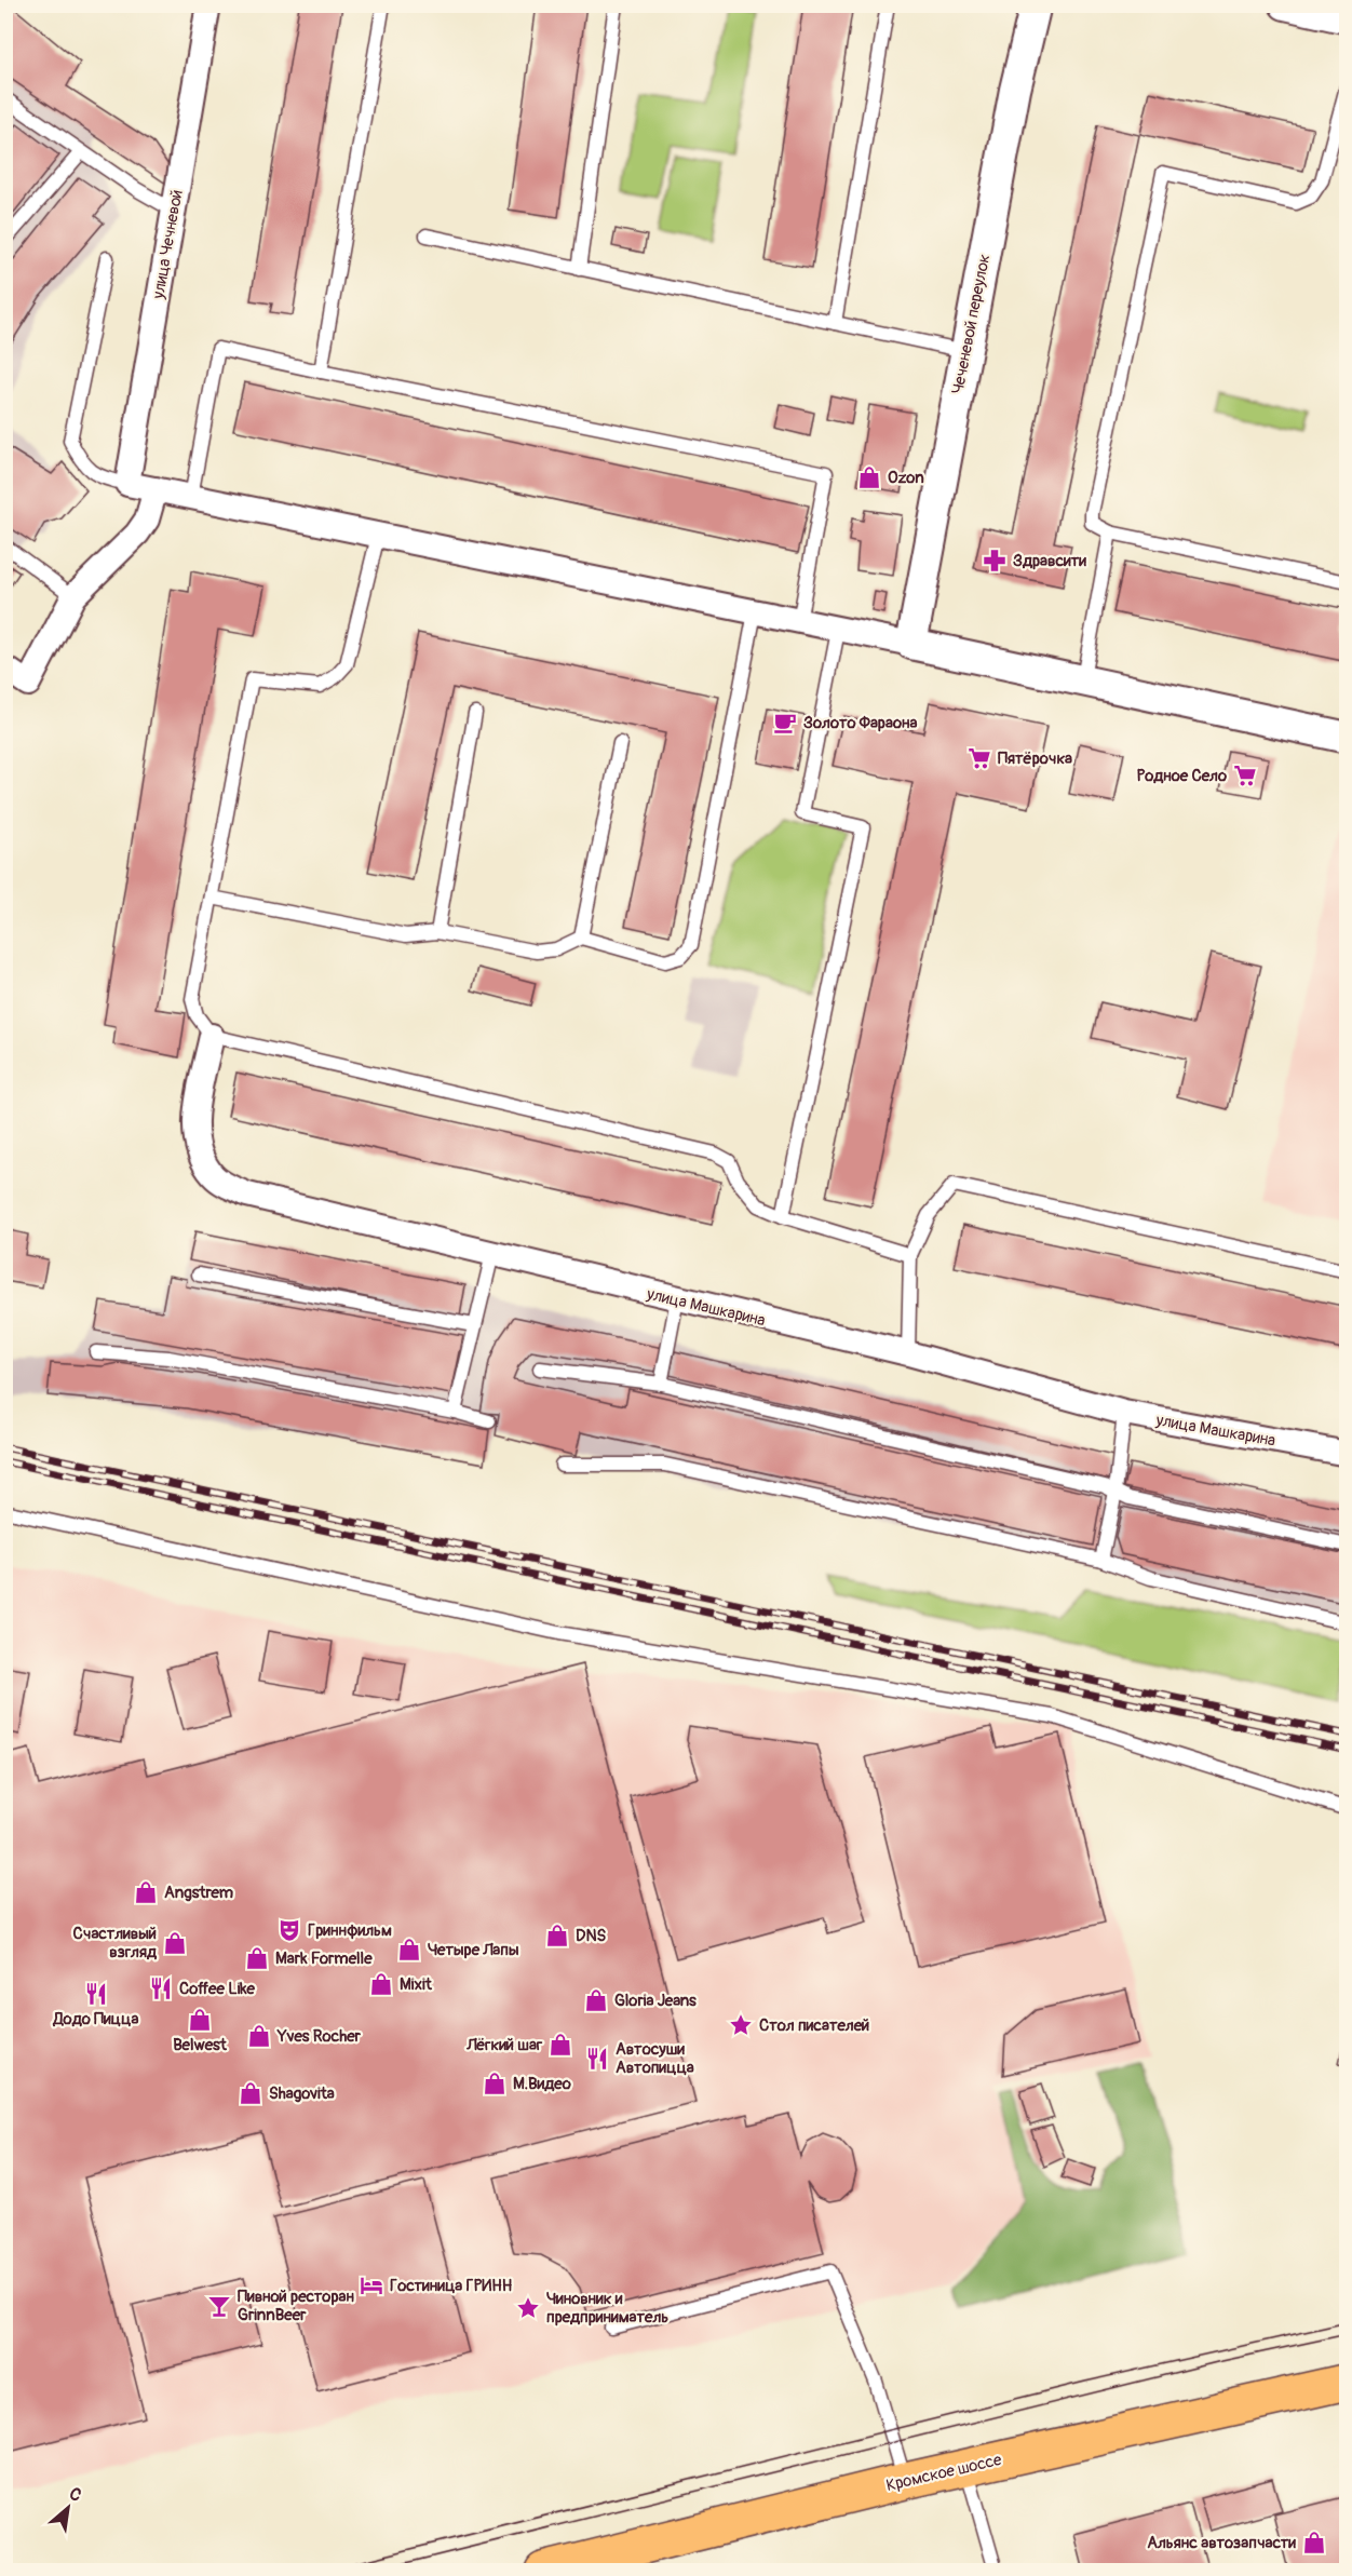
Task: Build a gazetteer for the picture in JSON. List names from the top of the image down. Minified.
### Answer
{"streets":{"main road":["Кромское шоссе"],"street":["улица Чечневой","Чеченевой переулок","улица Машкарина"]},"places":{"shop":["Ozon","Angstrem","DNS","Счастливый взгляд","Четыре Лапы","Mark Formelle","Mixit","Gloria Jeans","Belwest","Yves Rocher","Лёгкий шаг","М.Видео","Shagovita","Альянс автозапчасти"],"pharmacy":["Здравсити"],"cafe":["Золото Фараона"],"supermarket":["Пятёрочка","Родное Село"],"theatre":["Гриннфильм"],"restaurant":["Coffee Like","Додо Пицца","Автосуши Автопицца"],"place":["Стол писателей","Чиновник и предприниматель"],"hotel":["Гостиница ГРИНН"],"bar":["Пивной ресторан GrinnBeer"]},"north":"top right"}
